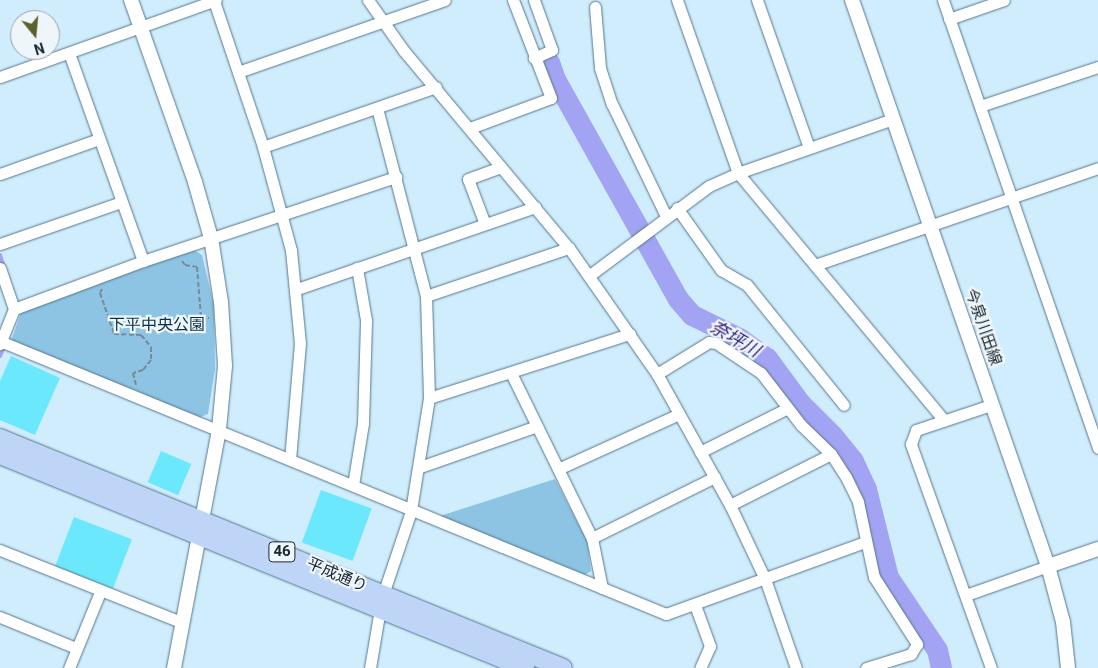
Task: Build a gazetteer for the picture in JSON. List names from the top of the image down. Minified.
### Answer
{"streets":{"main road":["46","平成通り"],"street":["今泉川田線"]},"water":["奈坪川"],"parks":["下平中央公園"],"north":"bottom"}
